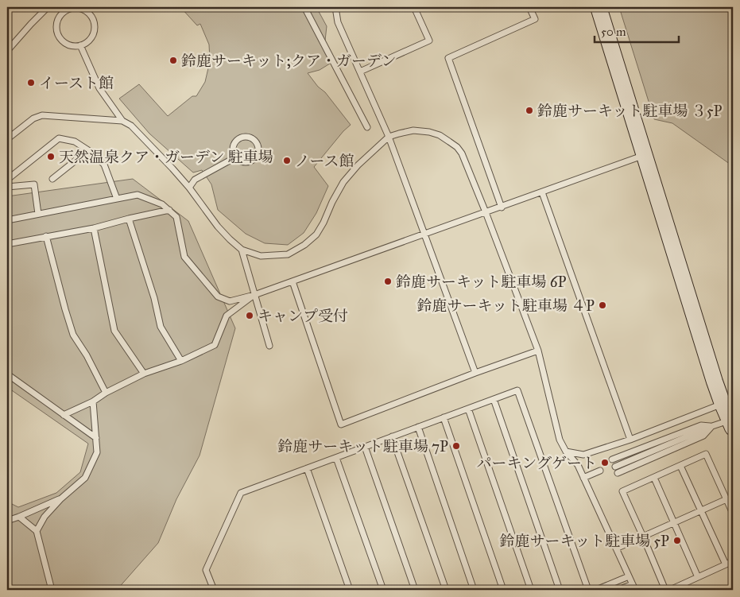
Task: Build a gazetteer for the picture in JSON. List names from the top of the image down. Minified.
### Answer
{"places":["鈴鹿サーキット;クア・ガーデン","イースト館","鈴鹿サーキット駐車場 ３5P","天然温泉クア・ガーデン 駐車場","ノース館","鈴鹿サーキット駐車場 6P","鈴鹿サーキット駐車場 ４P","キャンプ受付","鈴鹿サーキット駐車場 7P","パーキングゲート","鈴鹿サーキット駐車場 5P"],"scale_bar":"50 m"}
